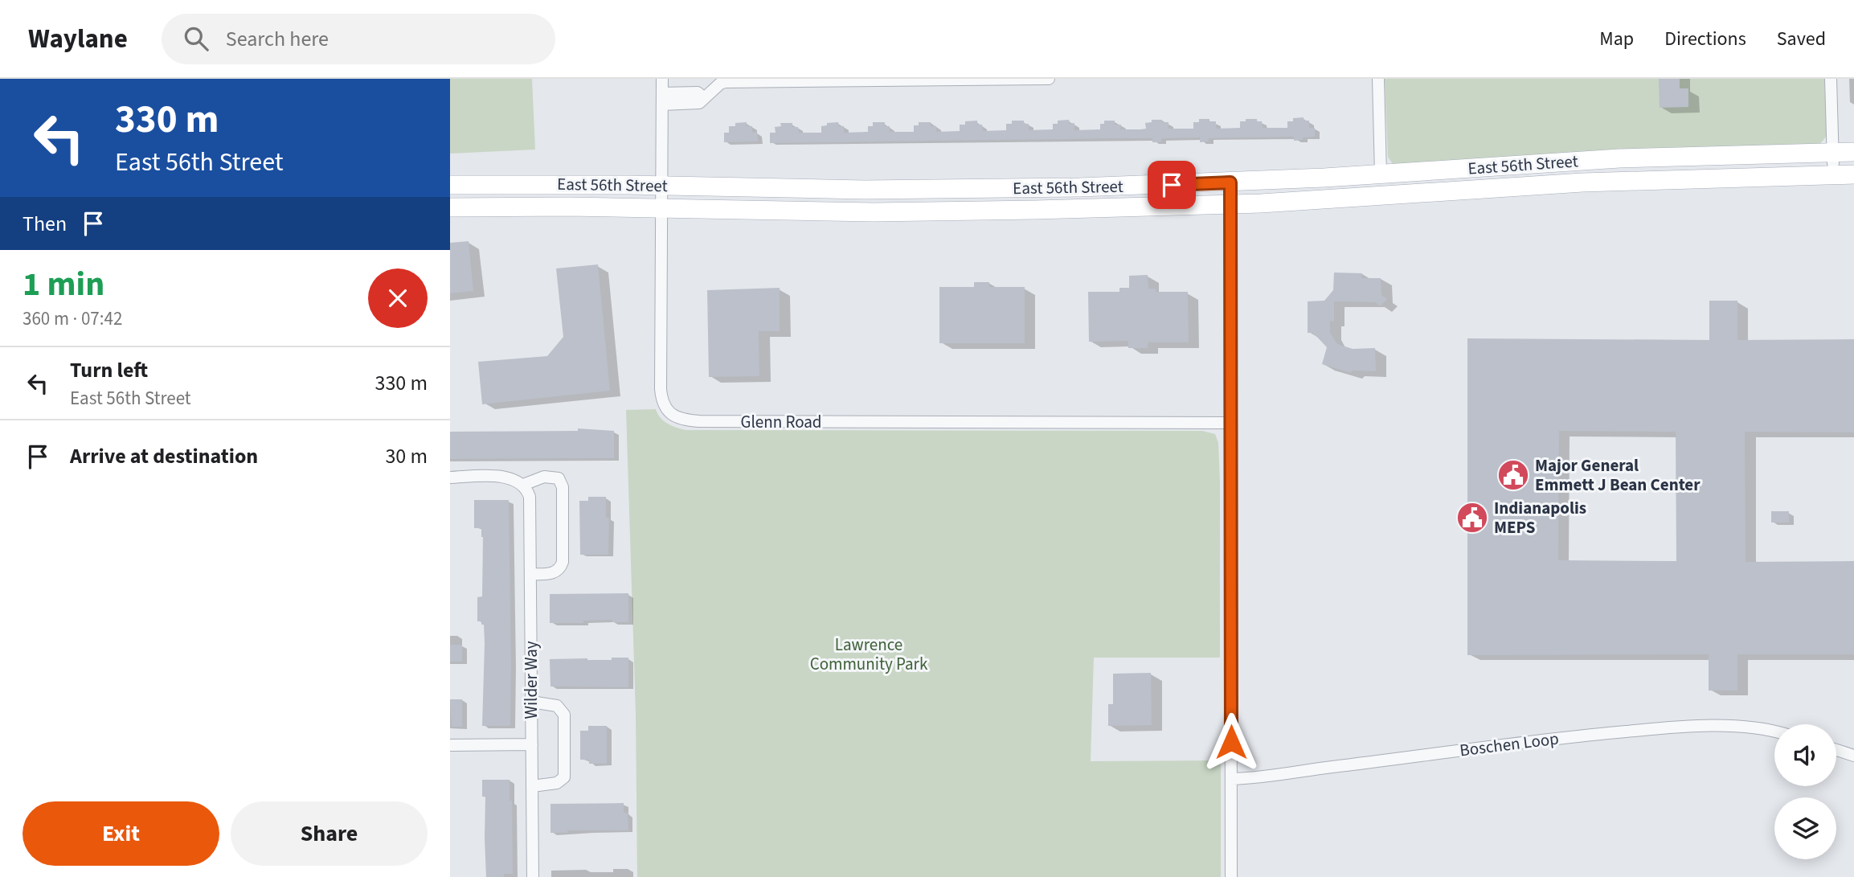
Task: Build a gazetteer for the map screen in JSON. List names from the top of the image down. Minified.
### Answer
{"streets":{"main road":["East 56th Street"],"street":["Glenn Road","Wilder Way","Boschen Loop"]},"crossings":[["East 56th Street","Glenn Road"]],"parks":["Lawrence Community Park"],"places":{"public building":["Major General Emmett J Bean Center","Indianapolis MEPS"]},"page":{"header":"Waylane","search":"Search here","nav":["Map","Directions","Saved"],"turn":["330 m","East 56th Street"],"then":"Then","heading":["1 min","360 m · 07:42"],"list":[{"name":"Turn left","note":"East 56th Street","value":"330 m"},{"name":"Arrive at destination","value":"30 m"}],"buttons":["Exit","Share"]}}
